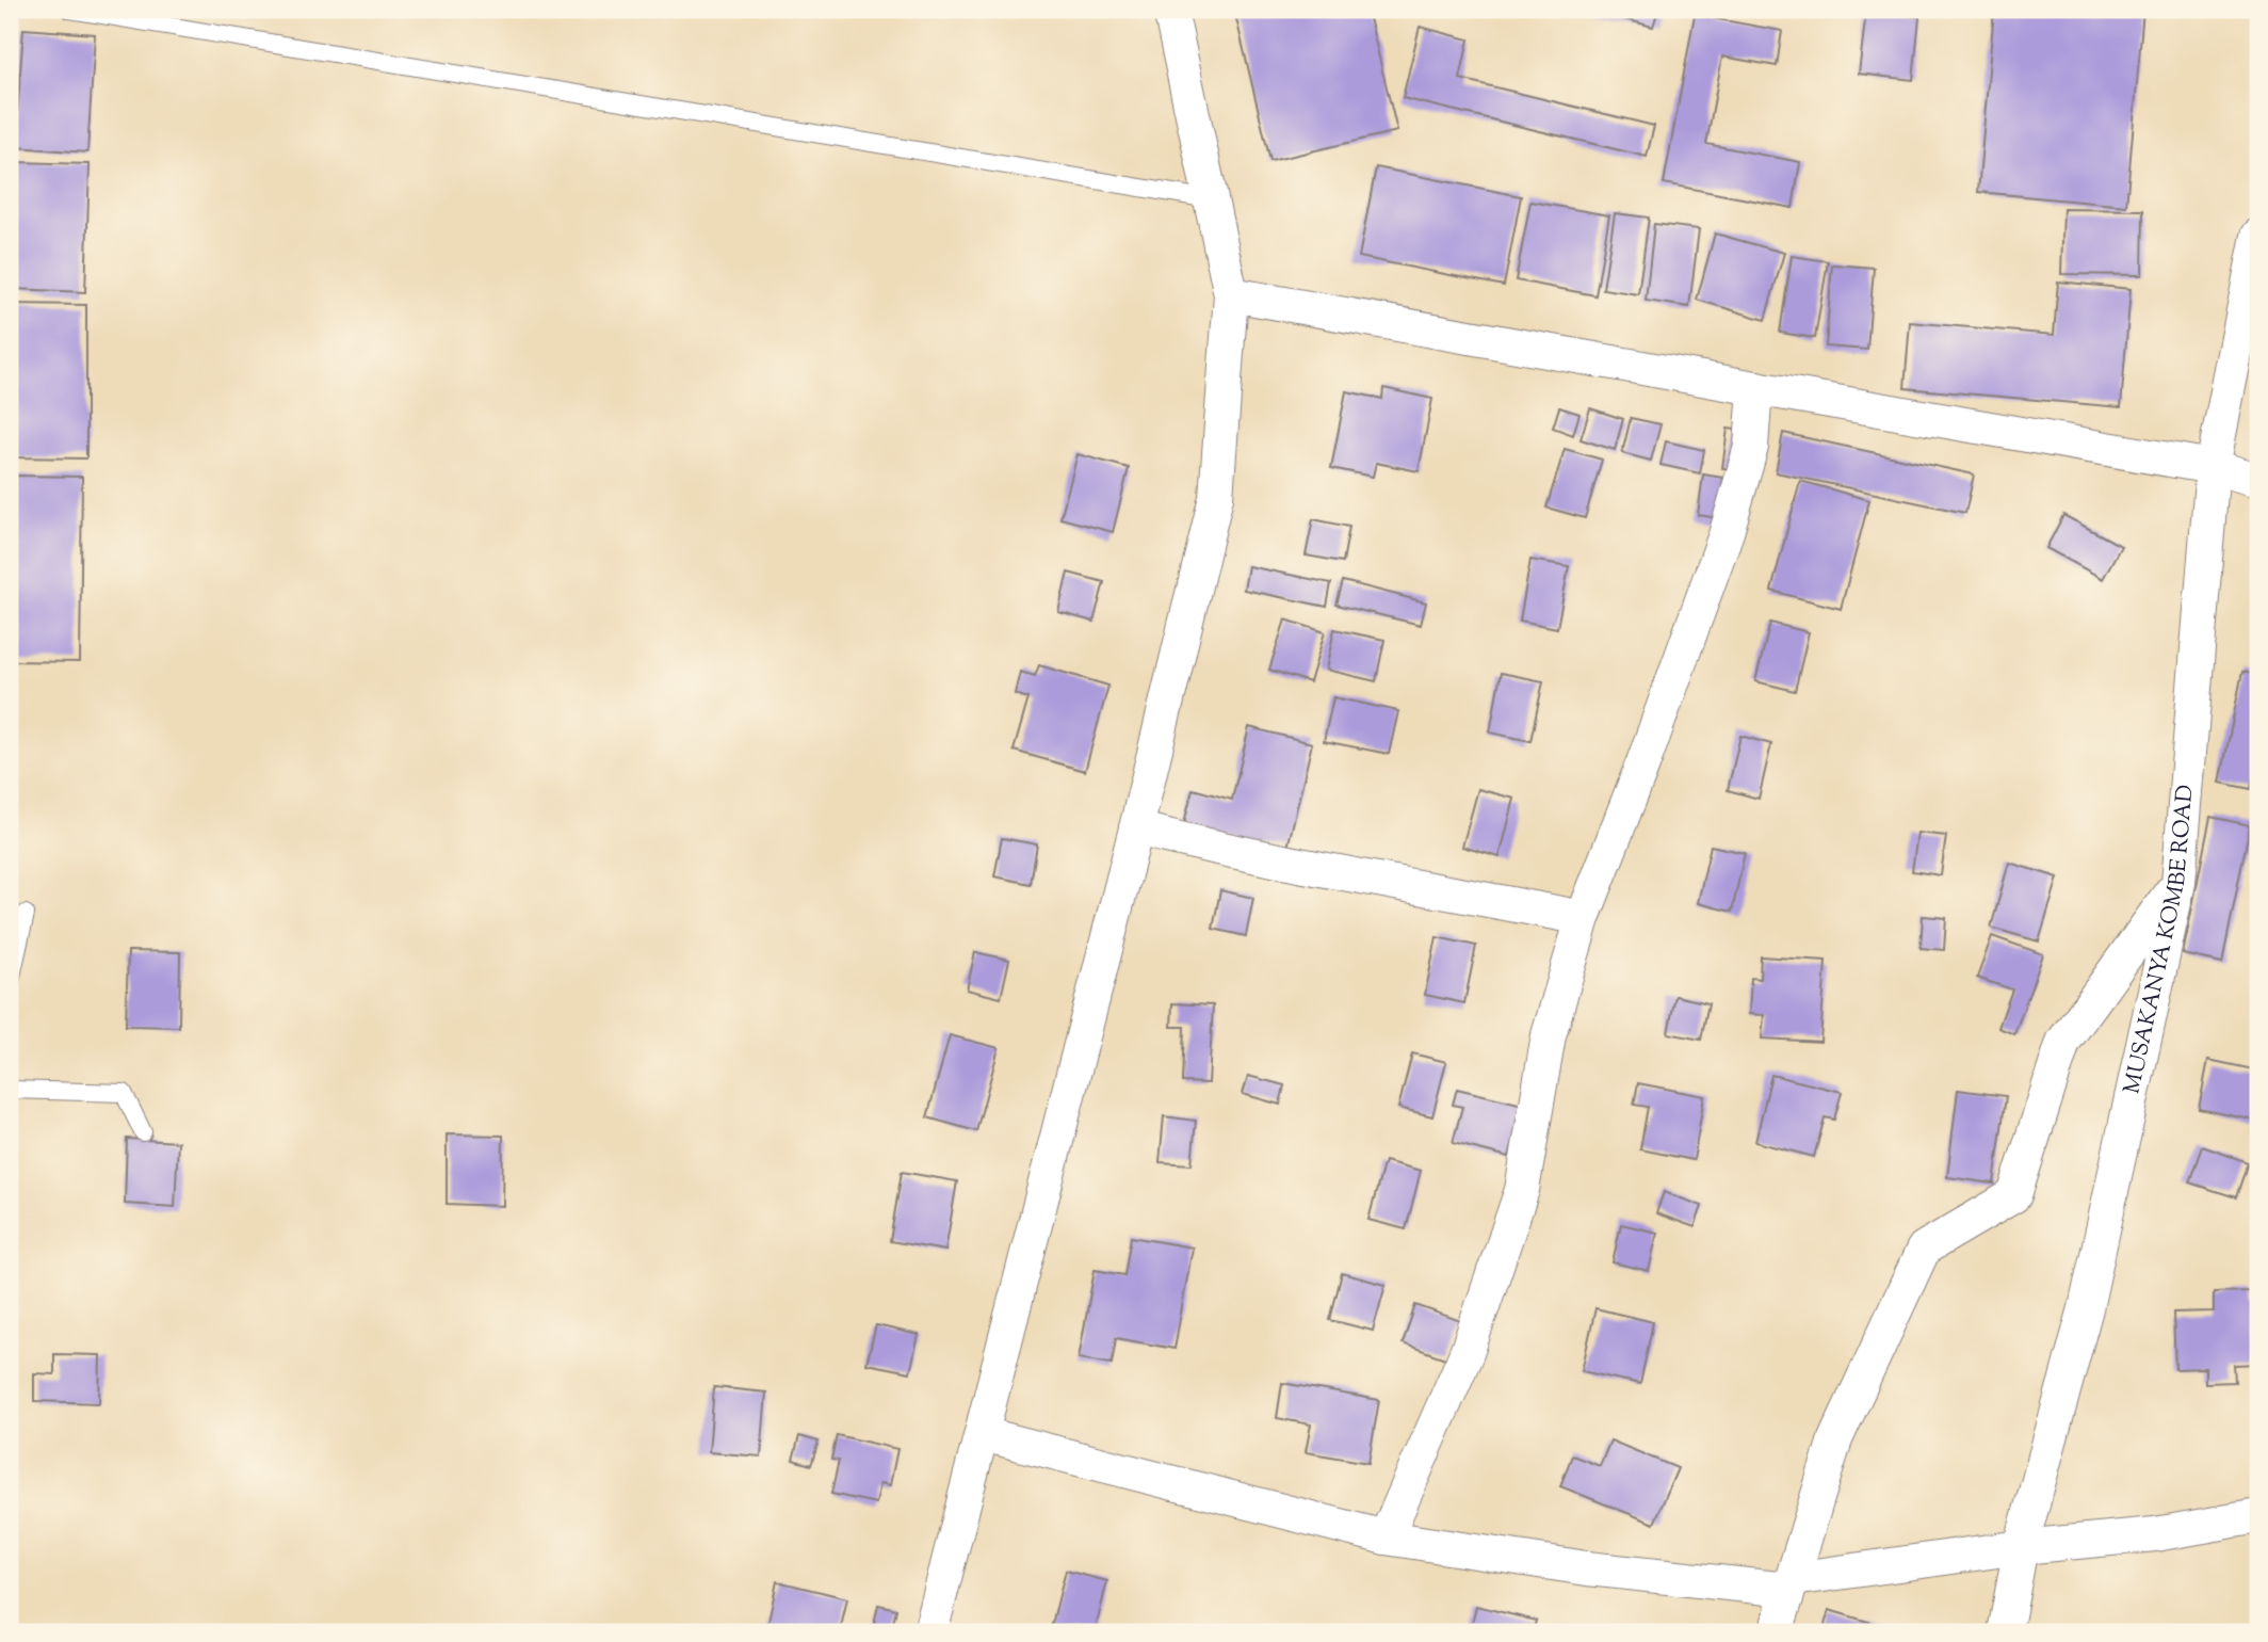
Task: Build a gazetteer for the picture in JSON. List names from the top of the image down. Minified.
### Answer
{"streets":{"street":["MUSAKANYA KOMBE ROAD"]}}
